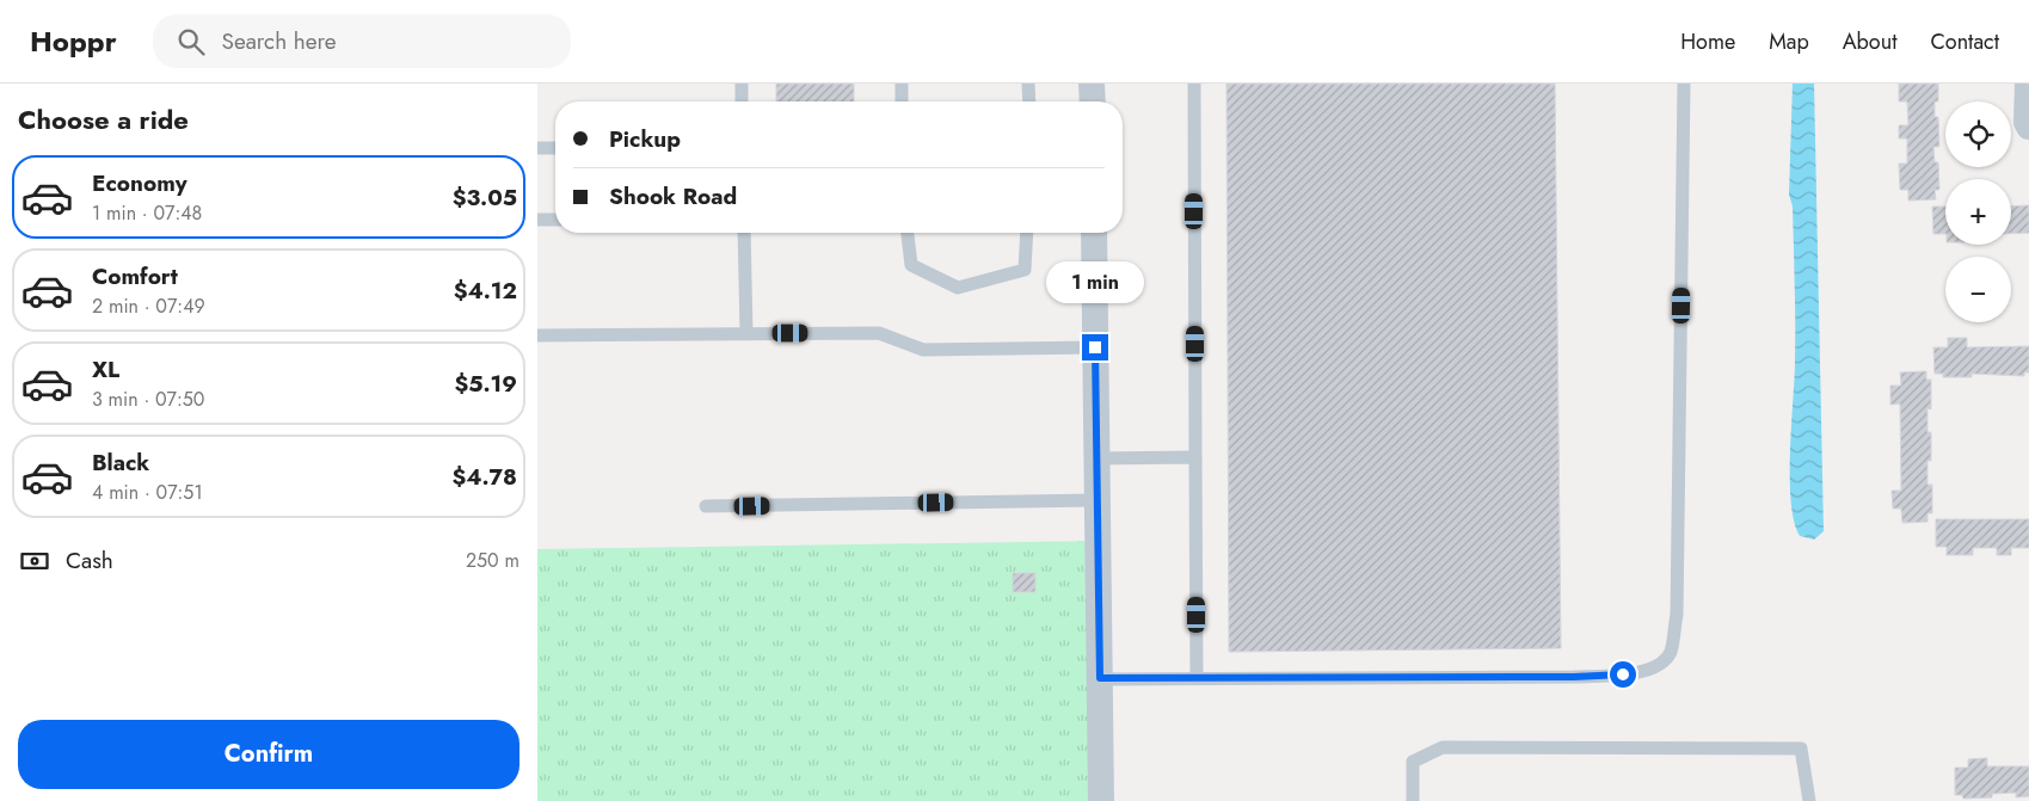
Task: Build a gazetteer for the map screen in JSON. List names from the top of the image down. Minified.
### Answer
{"page":{"header":"Hoppr","search":"Search here","nav":["Home","Map","About","Contact"],"heading":"Choose a ride","map_buttons":["+","−"],"banner":["Pickup","Shook Road"],"list":[{"name":"Economy","note":"1 min · 07:48","value":"$3.05"},{"name":"Comfort","note":"2 min · 07:49","value":"$4.12"},{"name":"XL","note":"3 min · 07:50","value":"$5.19"},{"name":"Black","note":"4 min · 07:51","value":"$4.78"}],"bubble":"1 min","pay":["Cash","250 m"],"buttons":"Confirm"}}
